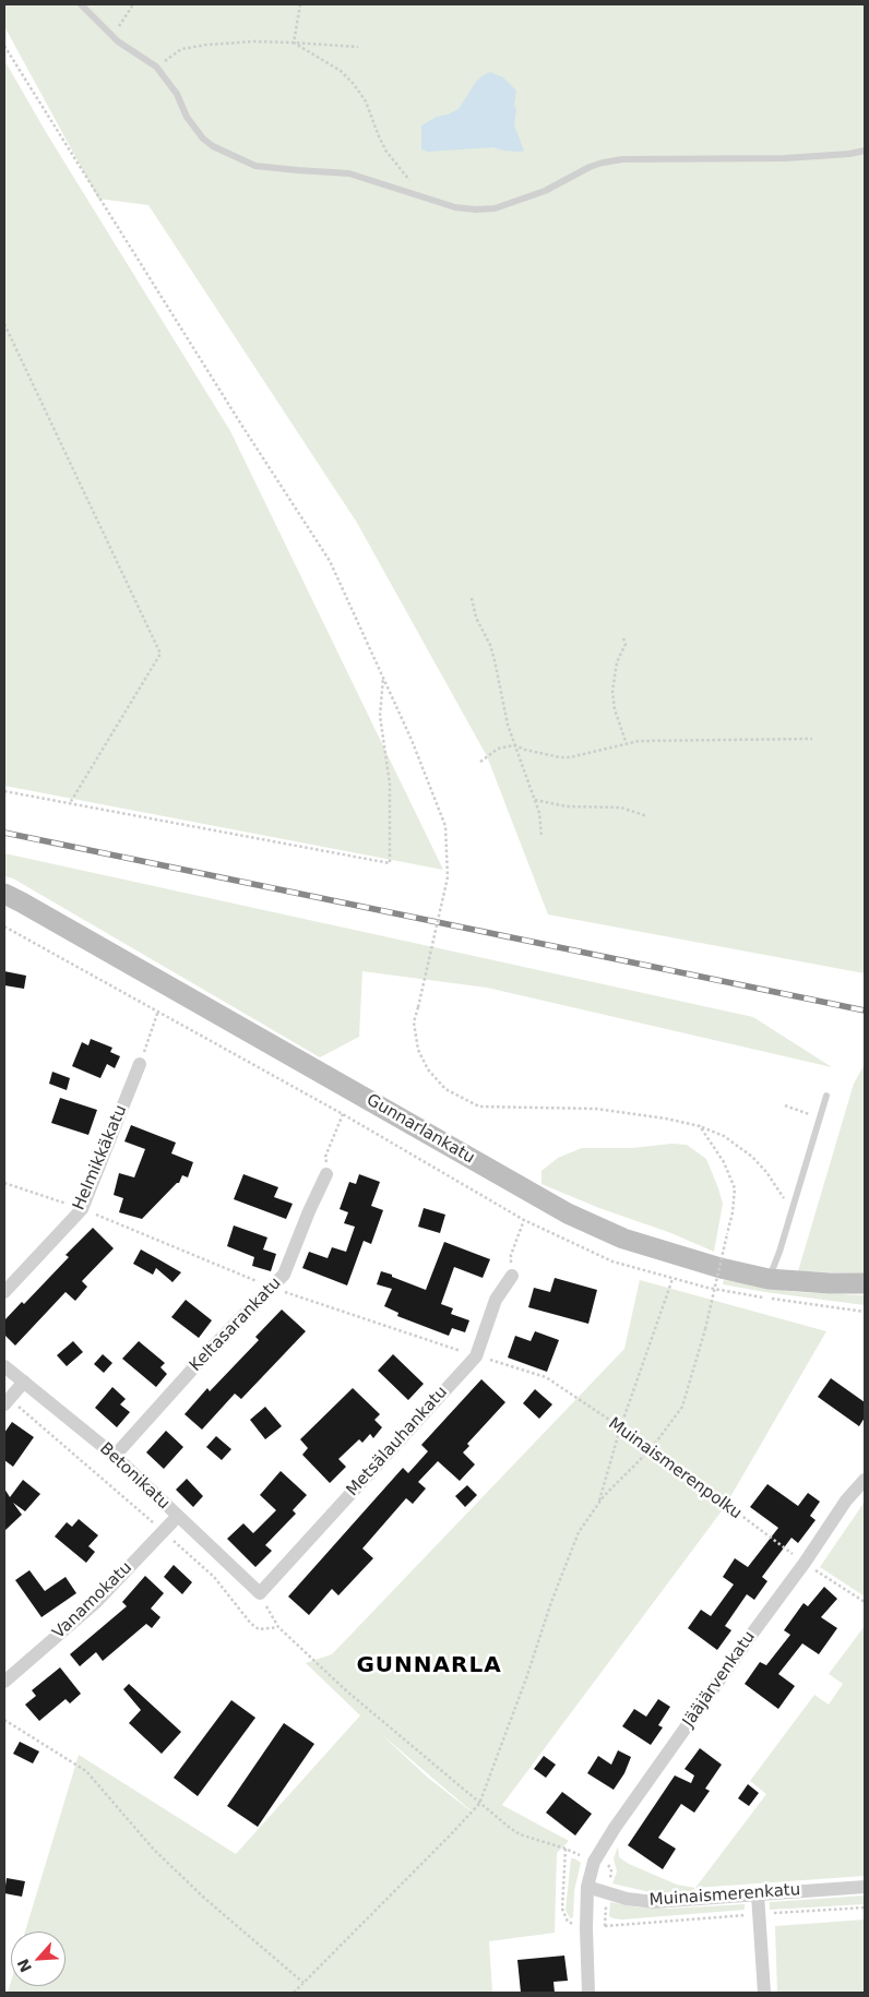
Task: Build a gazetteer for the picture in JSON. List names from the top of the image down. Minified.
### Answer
{"streets":{"street":["Gunnarlankatu","Helmikkäkatu","Keltasarankatu","Metsälauhankatu","Betonikatu","Vanamokatu","Jääjärvenkatu","Muinaismerenkatu"],"path":["Muinaismerenpolku"]},"crossings":[["Helmikkäkatu","Muinaismerenpolku"],["Keltasarankatu","Muinaismerenpolku"],["Keltasarankatu","Betonikatu"],["Metsälauhankatu","Muinaismerenpolku"],["Metsälauhankatu","Betonikatu"],["Muinaismerenpolku","Jääjärvenkatu"],["Betonikatu","Vanamokatu"],["Jääjärvenkatu","Muinaismerenkatu"]],"districts":["GUNNARLA"],"north":"bottom left"}
